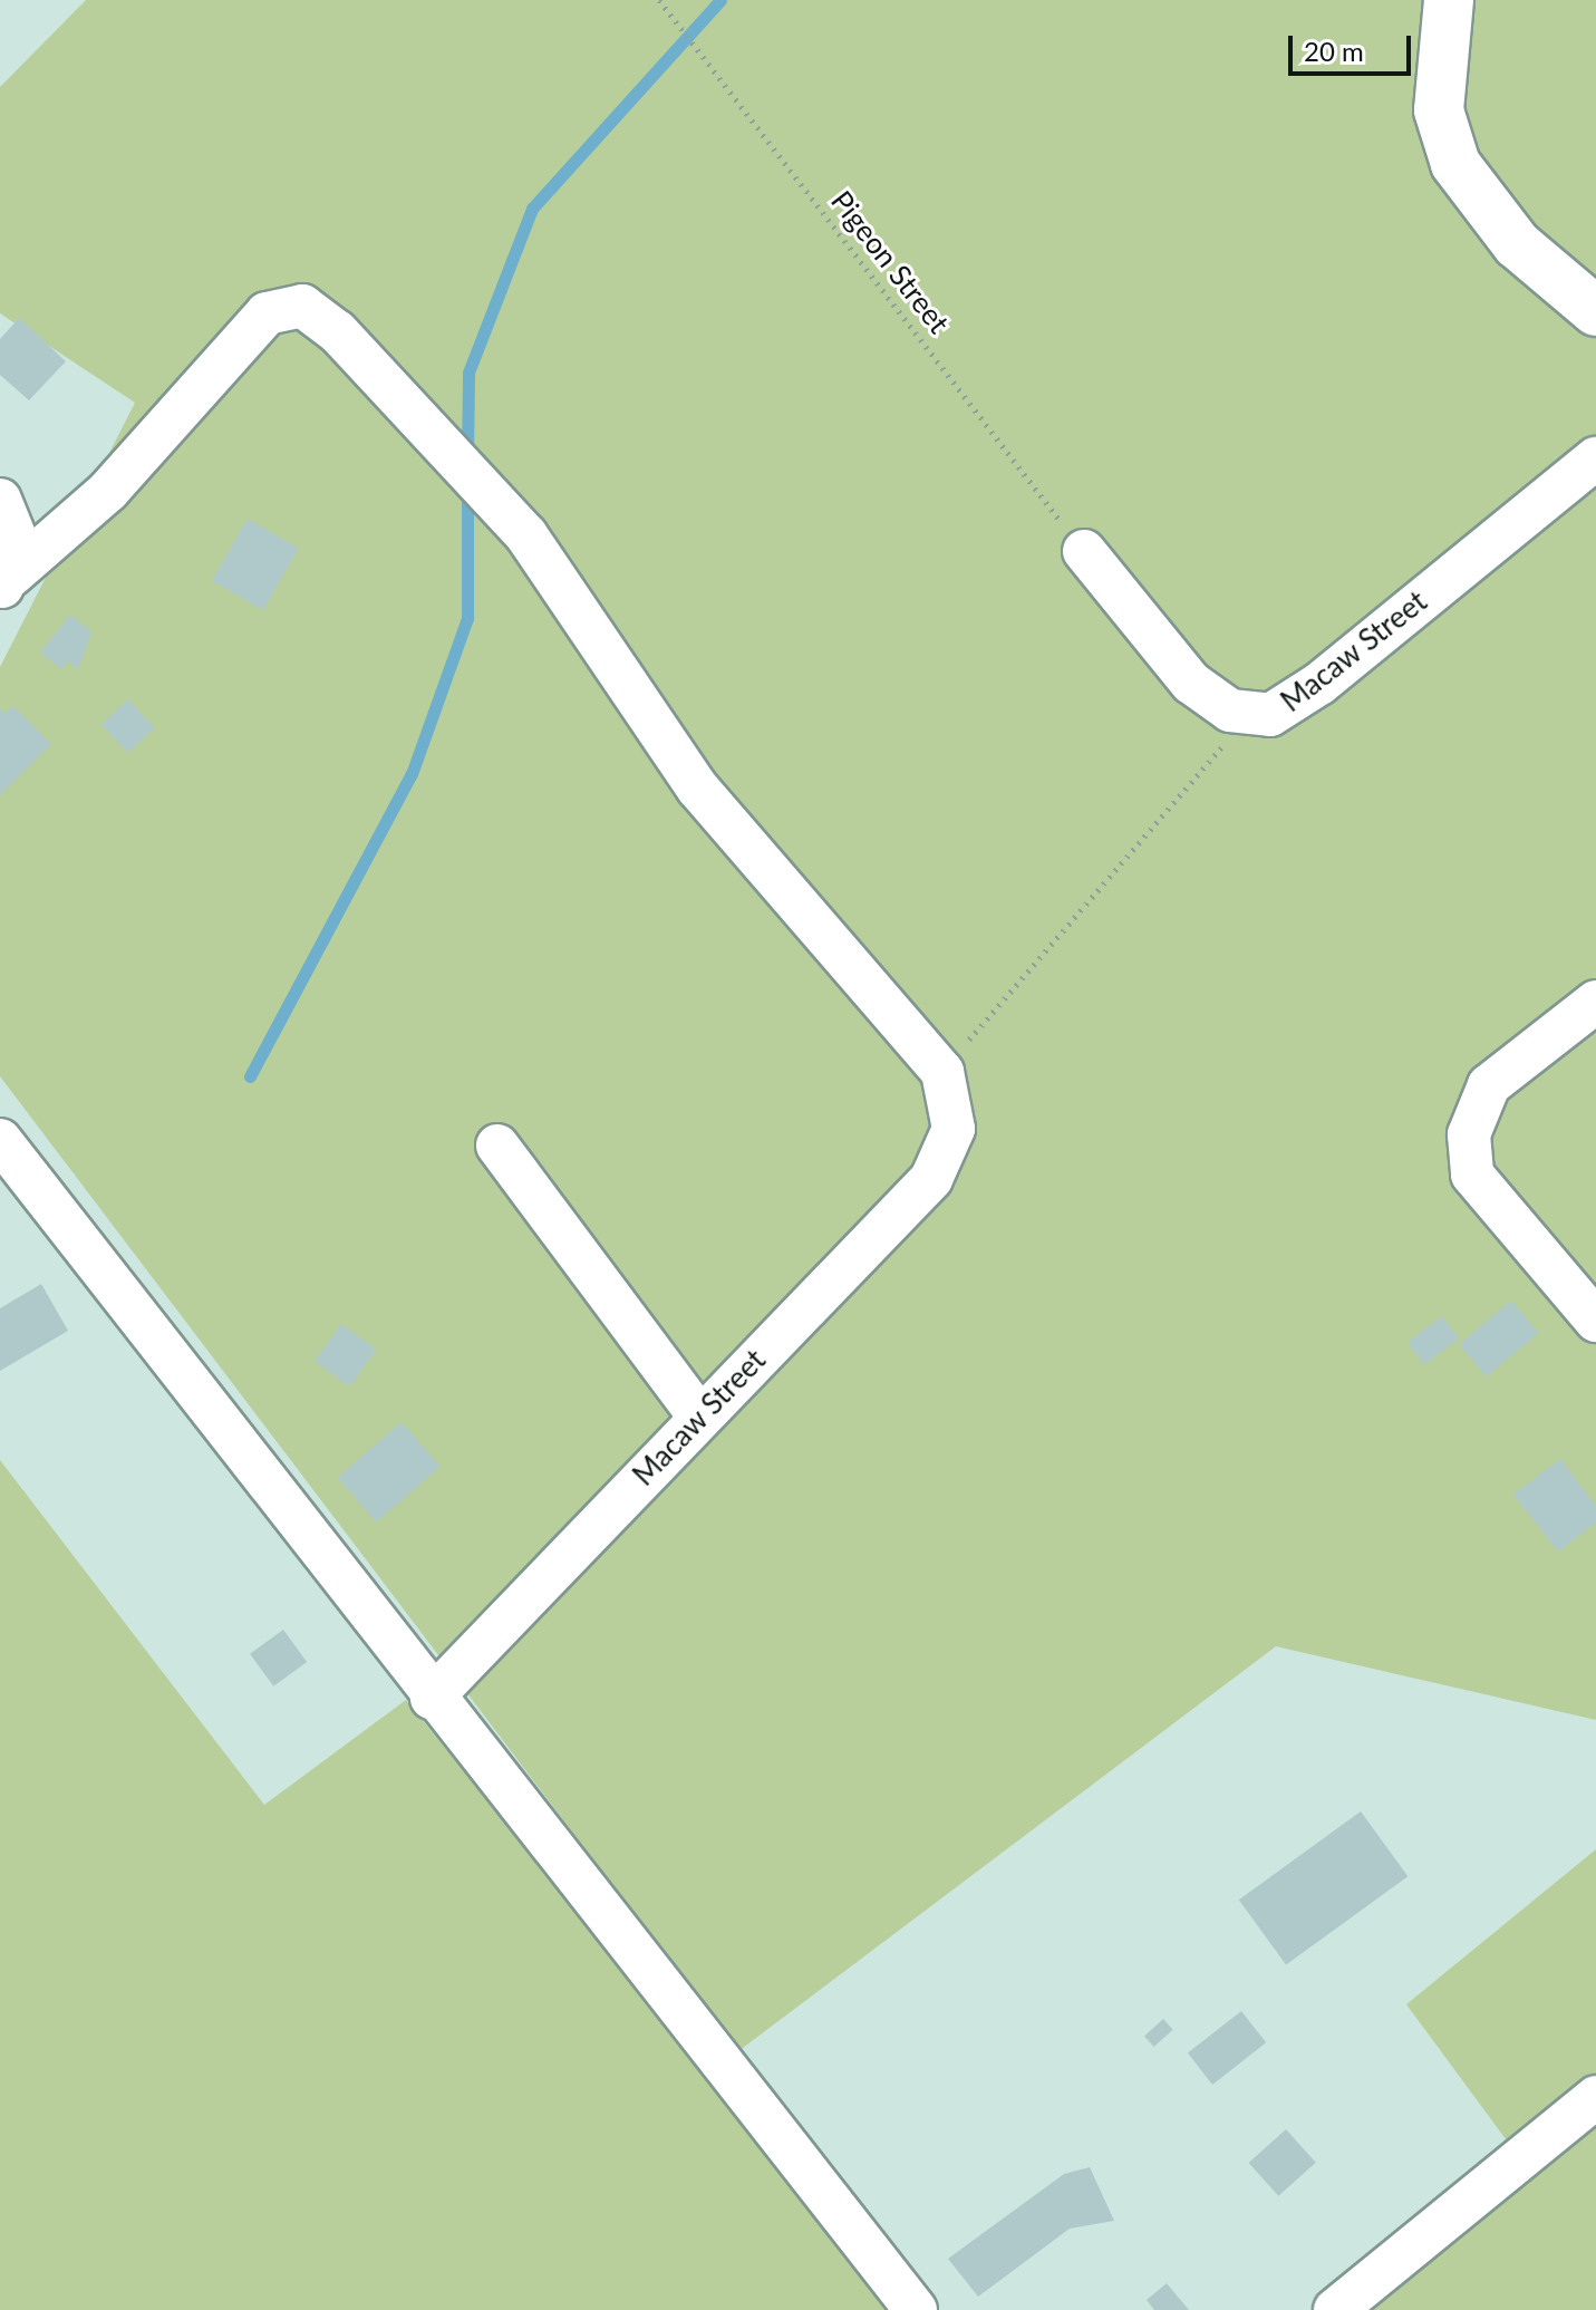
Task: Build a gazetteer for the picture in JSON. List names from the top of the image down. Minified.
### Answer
{"streets":{"street":["Macaw Street"],"path":["Pigeon Street"]},"crossings":[["Pigeon Street","Macaw Street"]],"scale_bar":"20 m"}
